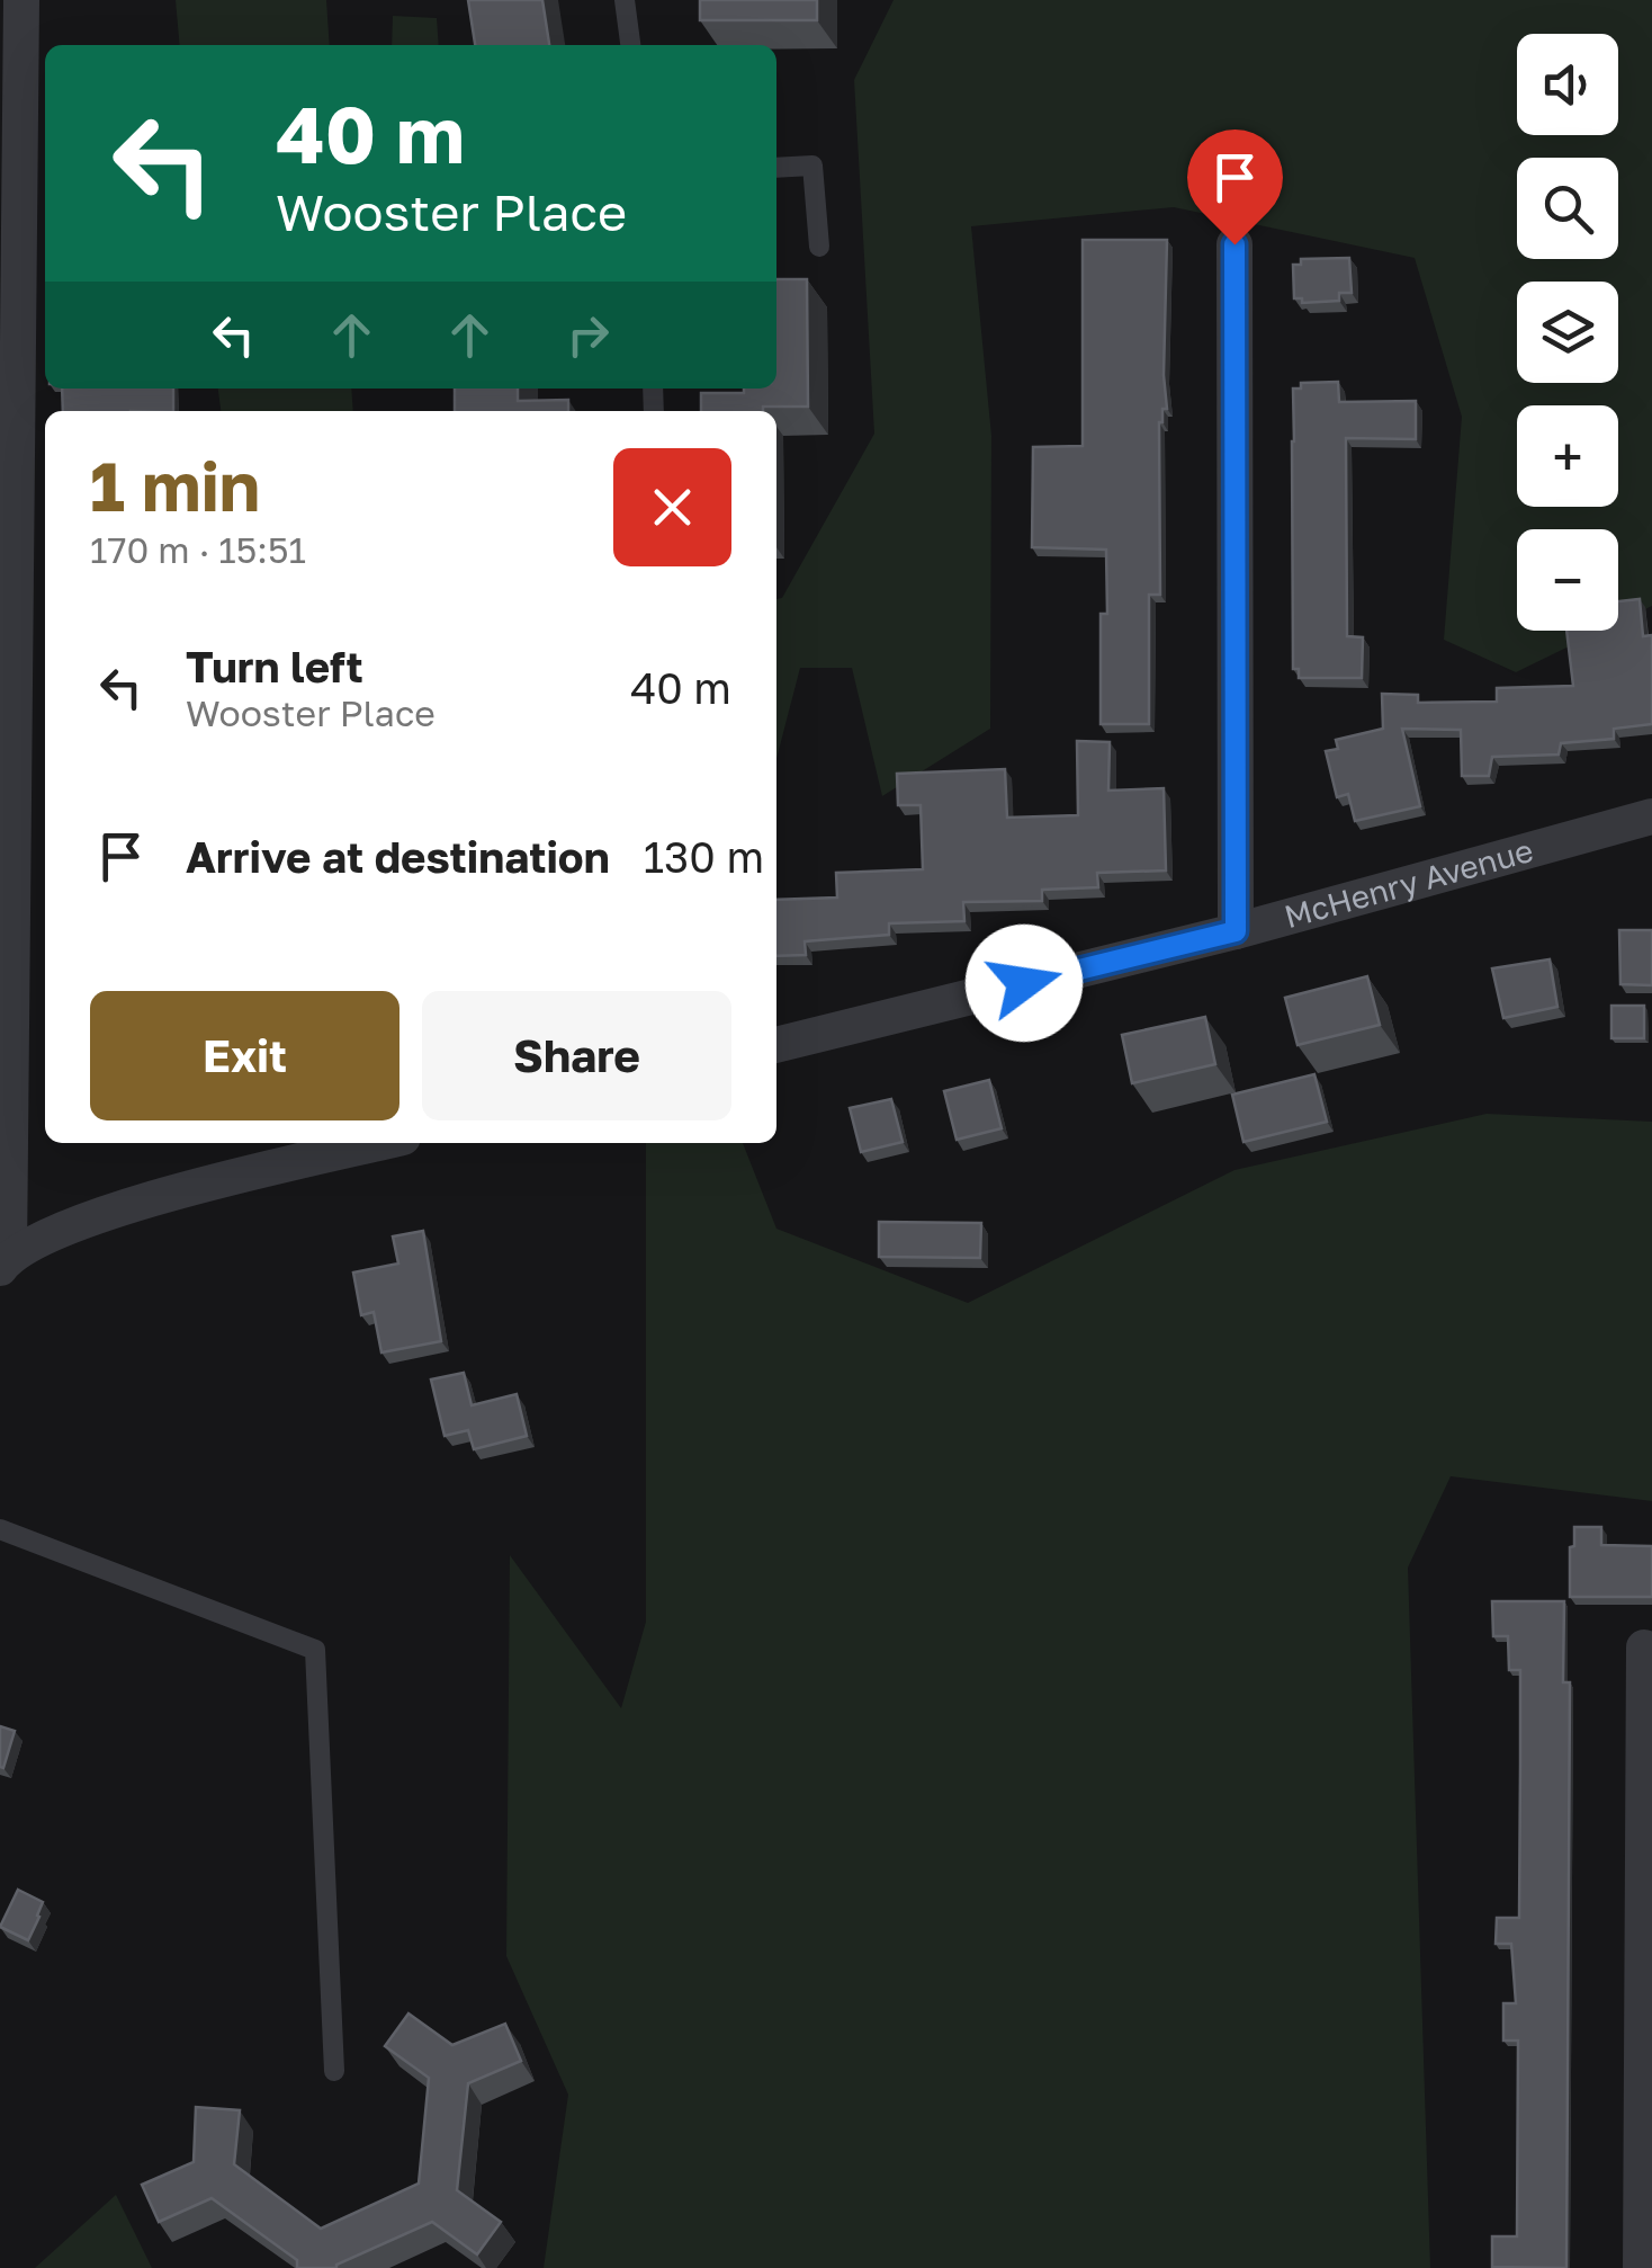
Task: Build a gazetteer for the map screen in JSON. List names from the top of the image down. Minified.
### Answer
{"streets":{"street":["McHenry Avenue"]},"page":{"map_buttons":["+","−"],"turn":["40 m","Wooster Place"],"heading":["1 min","170 m · 15:51"],"list":[{"name":"Turn left","note":"Wooster Place","value":"40 m"},{"name":"Arrive at destination","value":"130 m"}],"buttons":["Exit","Share"]}}
